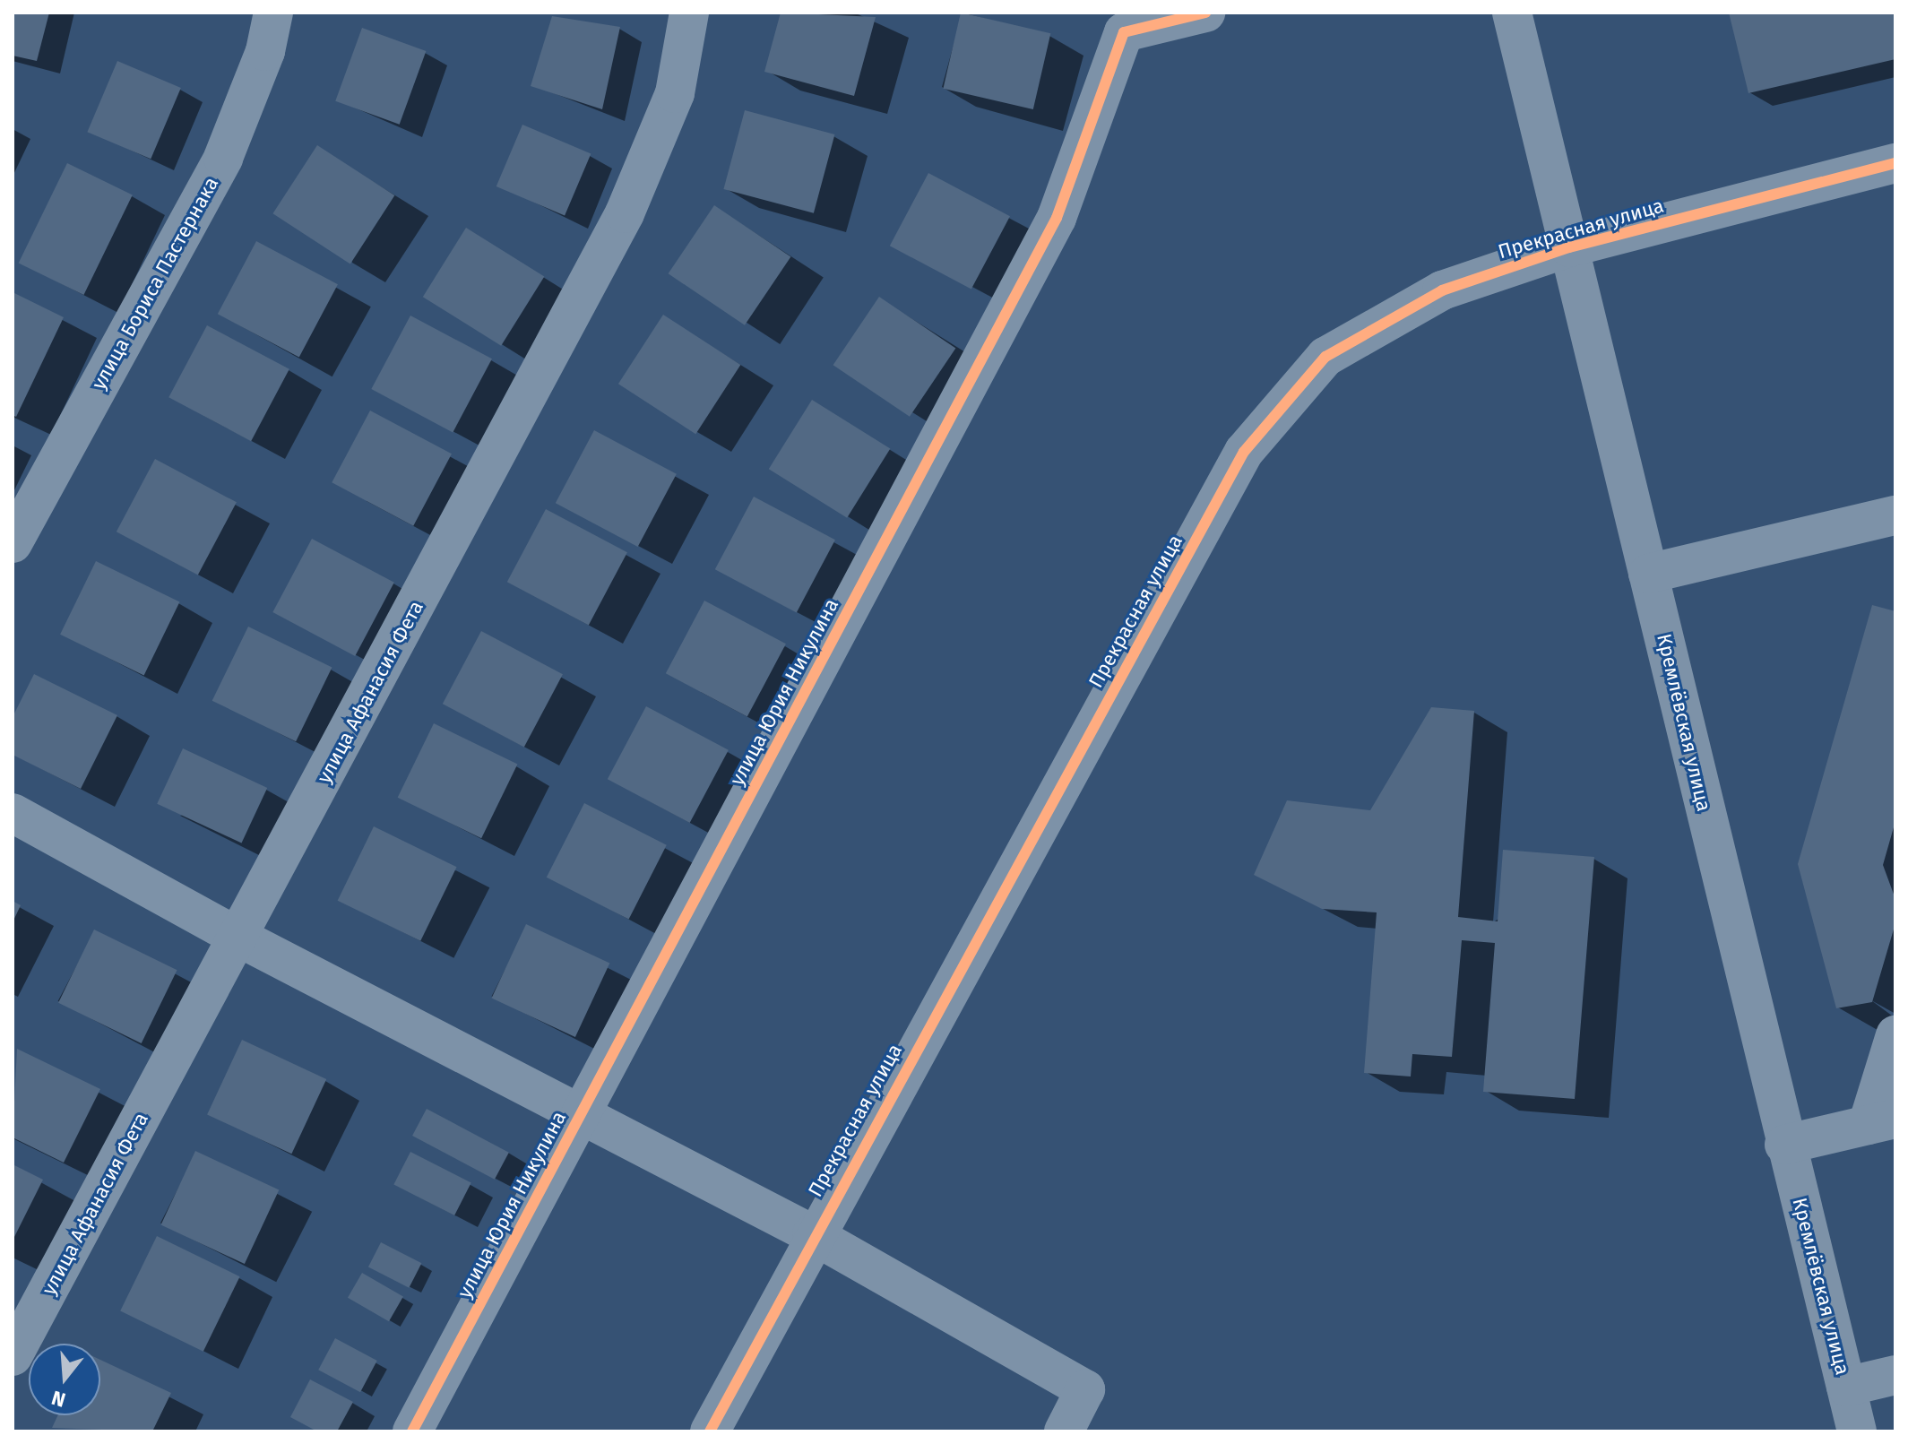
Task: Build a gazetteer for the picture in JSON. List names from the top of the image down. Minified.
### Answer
{"streets":{"street":["Прекрасная улица","улица Бориса Пастернака","улица Афанасия Фета","улица Юрия Никулина","Кремлёвская улица"]},"crossings":[["Прекрасная улица","Кремлёвская улица"]],"north":"bottom"}
